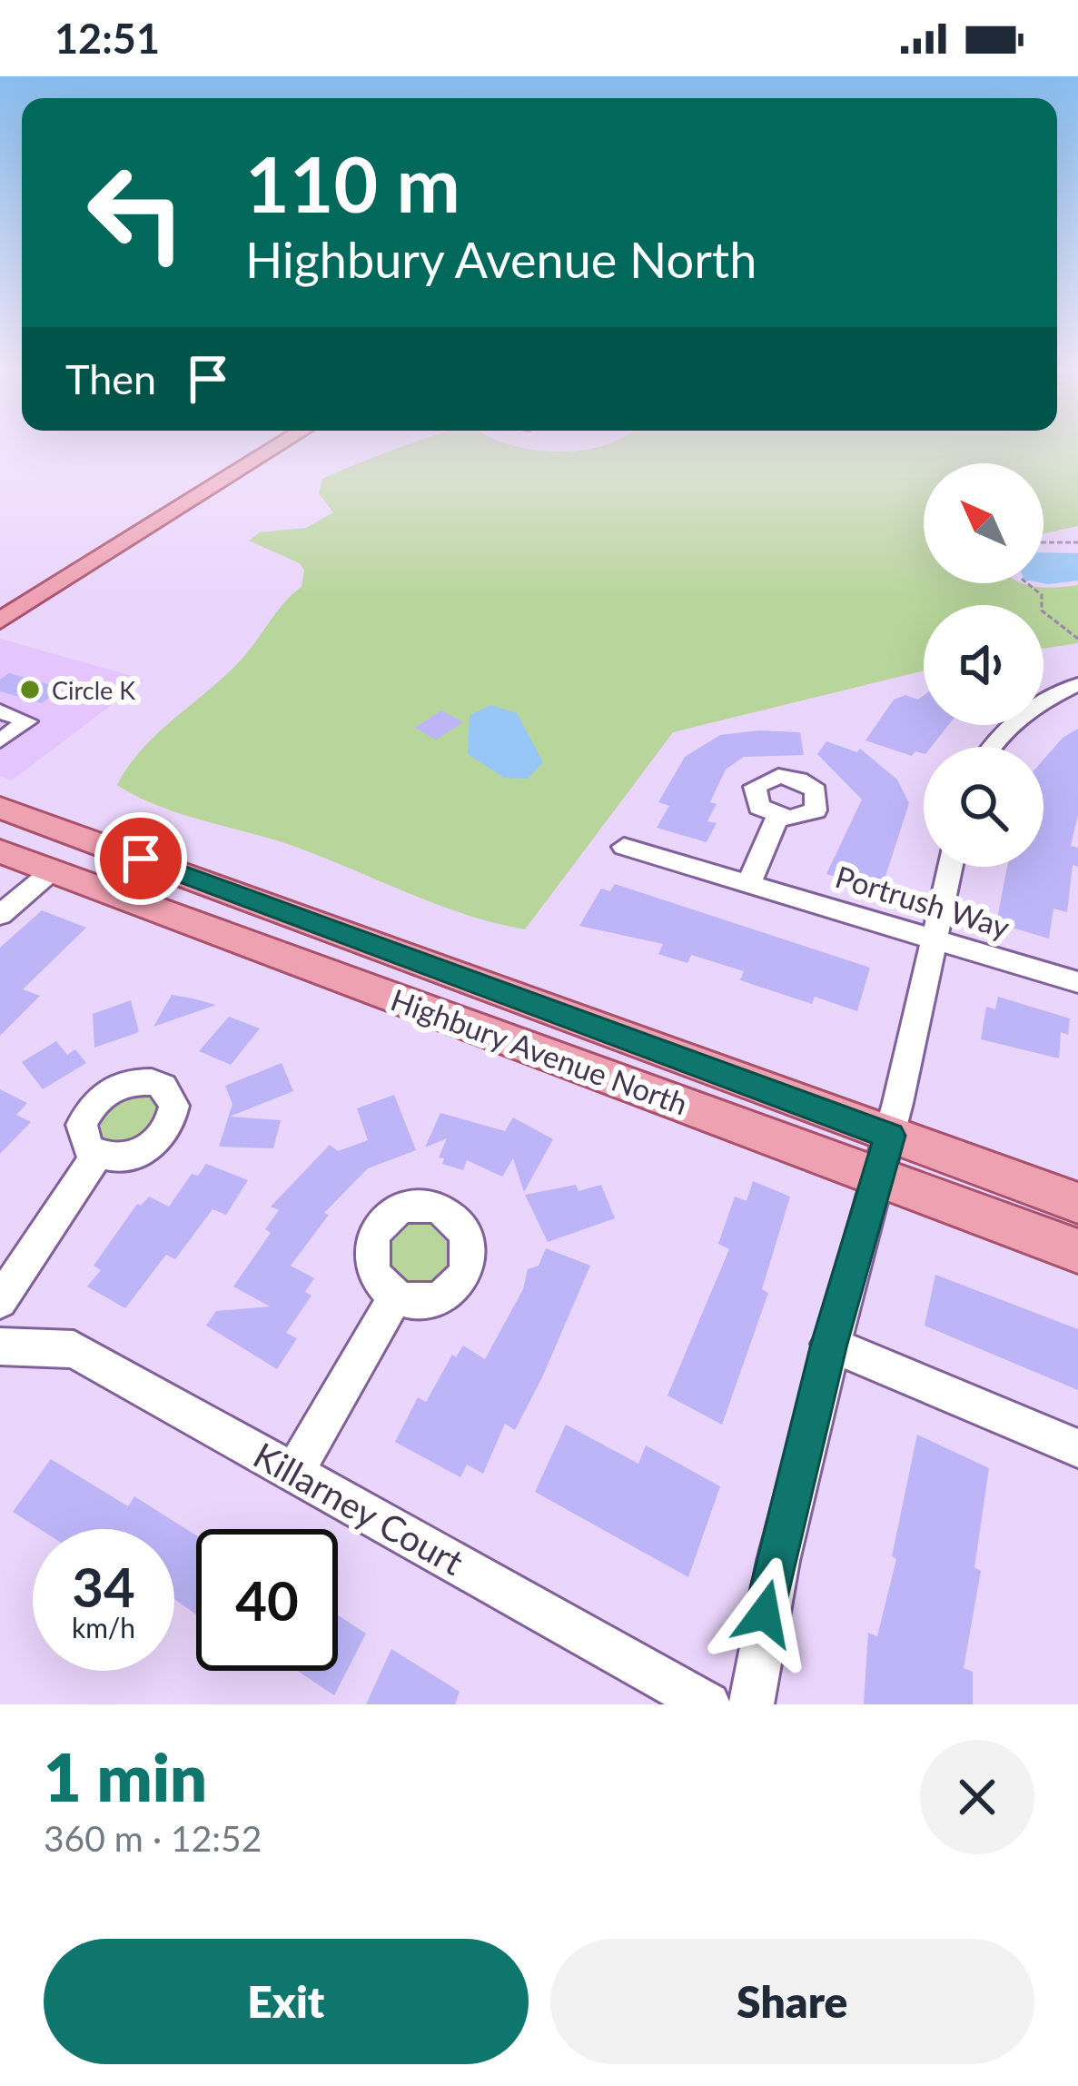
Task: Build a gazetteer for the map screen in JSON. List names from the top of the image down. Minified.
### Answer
{"streets":{"main road":["Highbury Avenue North"],"street":["Portrush Way","Killarney Court"]},"places":["Circle K"],"north":"top left","page":{"status":"12:51","turn":["110 m","Highbury Avenue North"],"then":"Then","speed":"34 km/h","limit":"40","heading":["1 min","360 m · 12:52"],"buttons":["Exit","Share"]}}
